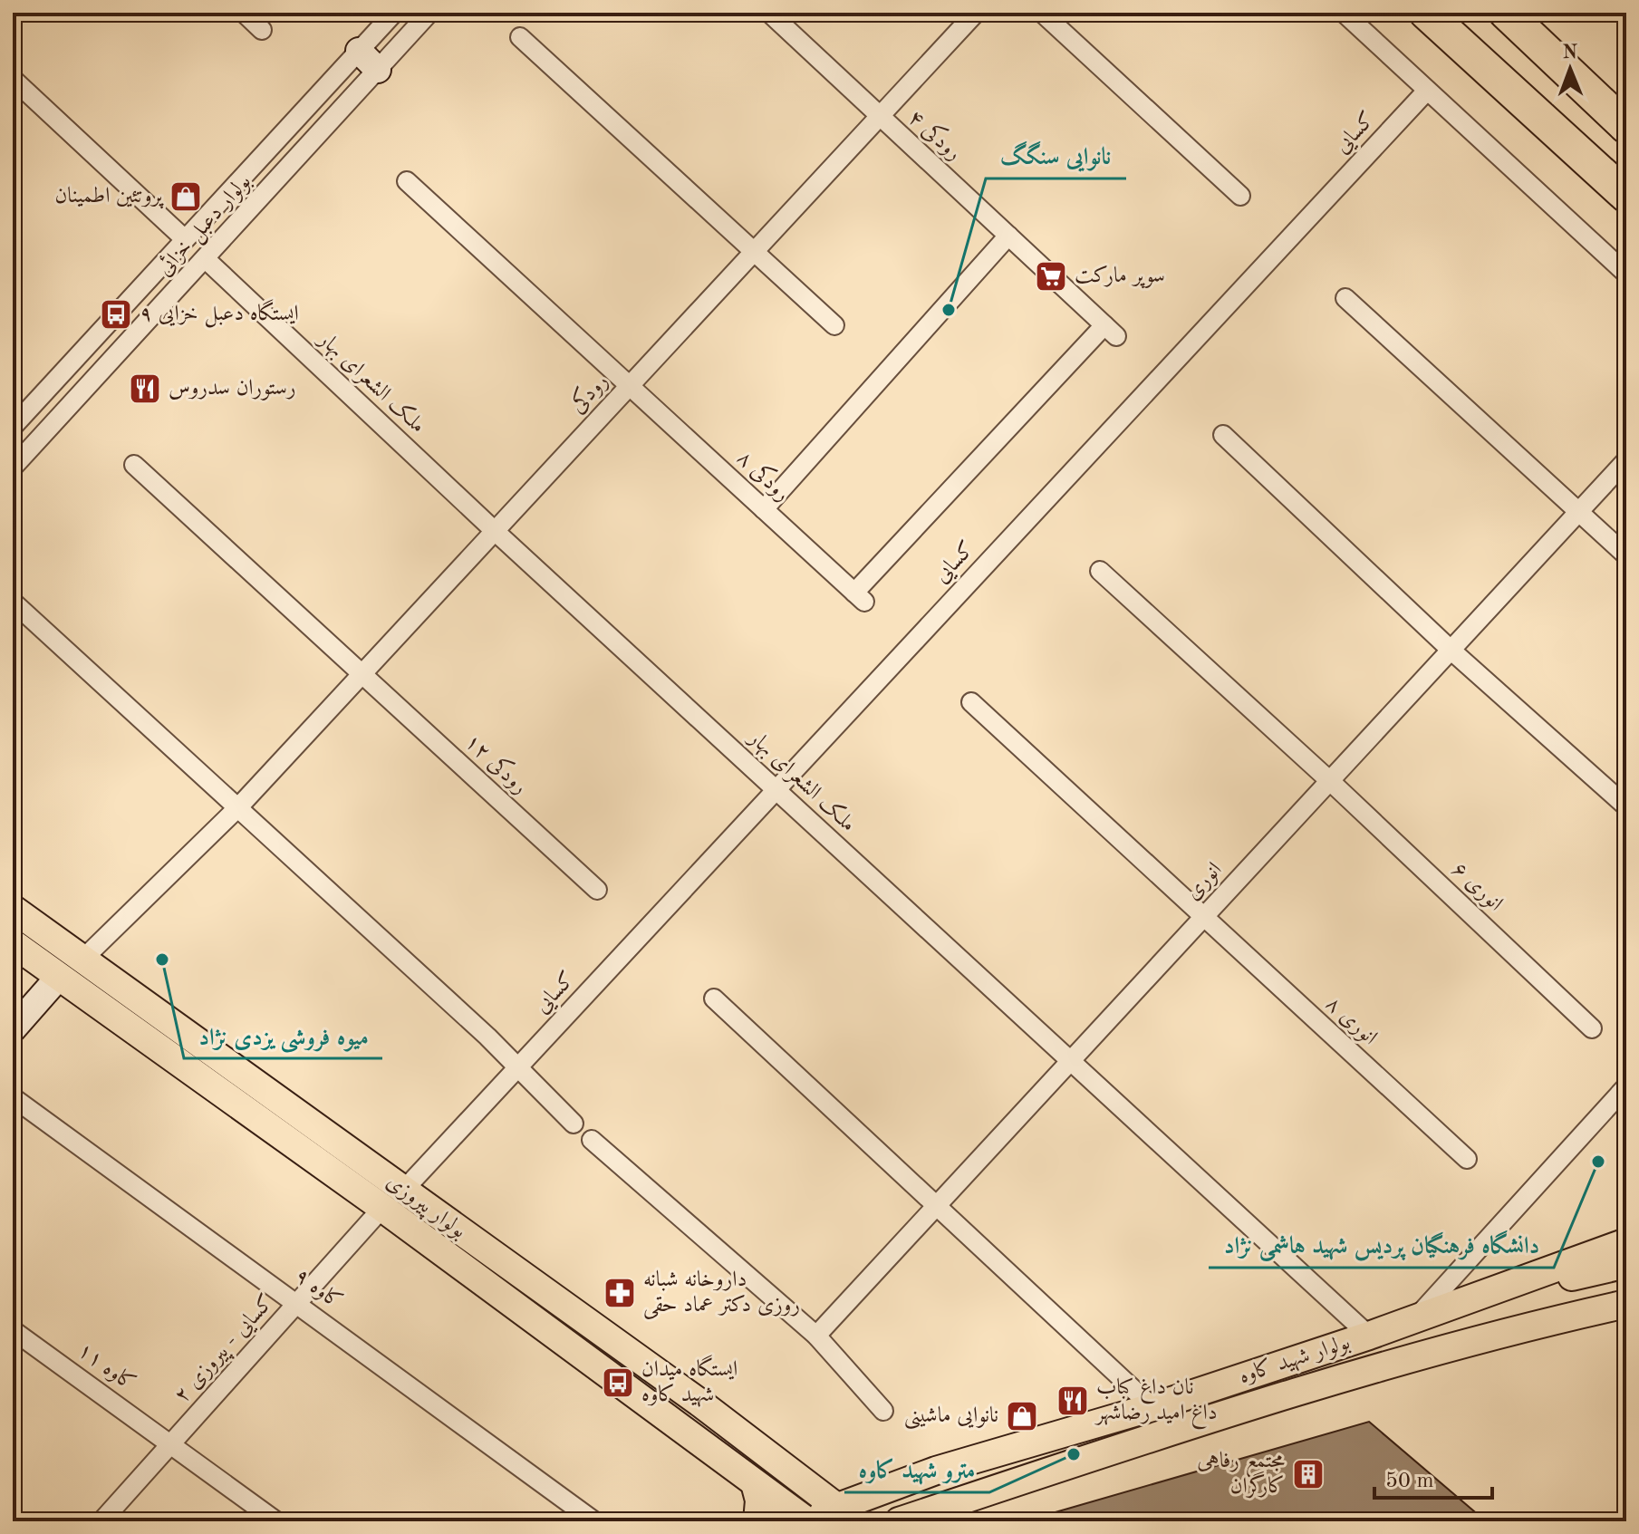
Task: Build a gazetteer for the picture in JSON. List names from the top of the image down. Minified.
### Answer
{"streets":{"main road":["بولوار پیروزی","بولوار شهید کاوه"],"street":["کسایی","رودکی ۴","بولوار دعبل خزائی","ملک الشعرای بهار","رودکی","رودکی ۸","رودکی ۱۲","انوری","انوری ۶","انوری ۸","کاوه ۹","کسایی - پیروزی ۲","کاوه ۱۱"]},"crossings":[["کسایی","ملک الشعرای بهار"],["کسایی","بولوار پیروزی"],["رودکی ۴","رودکی"],["رودکی ۴","رودکی ۸"],["بولوار دعبل خزائی","ملک الشعرای بهار"],["ملک الشعرای بهار","رودکی"],["ملک الشعرای بهار","انوری"],["ملک الشعرای بهار","بولوار شهید کاوه"],["رودکی","رودکی ۸"],["رودکی","رودکی ۱۲"],["رودکی","بولوار پیروزی"],["انوری","انوری ۶"],["انوری","انوری ۸"],["بولوار پیروزی","کسایی - پیروزی ۲"],["بولوار پیروزی","بولوار شهید کاوه"],["کاوه ۹","کسایی - پیروزی ۲"],["کسایی - پیروزی ۲","کاوه ۱۱"]],"places":{"shop":["پروتئین اطمینان","نانوایی ماشینی"],"supermarket":["سوپر مارکت"],"other":["نانوایی سنگگ","میوه فروشی یزدی نژاد","دانشگاه فرهنگیان پردیس شهید هاشمی نژاد","مترو شهید کاوه"],"bus stop":["ایستگاه دعبل خزایی ۹","ایستگاه میدان شهید کاوه"],"restaurant":["رستوران سدروس","نان داغ کباب داغ امید رضاشهر"],"pharmacy":["داروخانه شبانه روزی دکتر عماد حقی"],"building":["مجتمع رفاهی کارگران"]},"scale_bar":"50 m","north":"top"}
